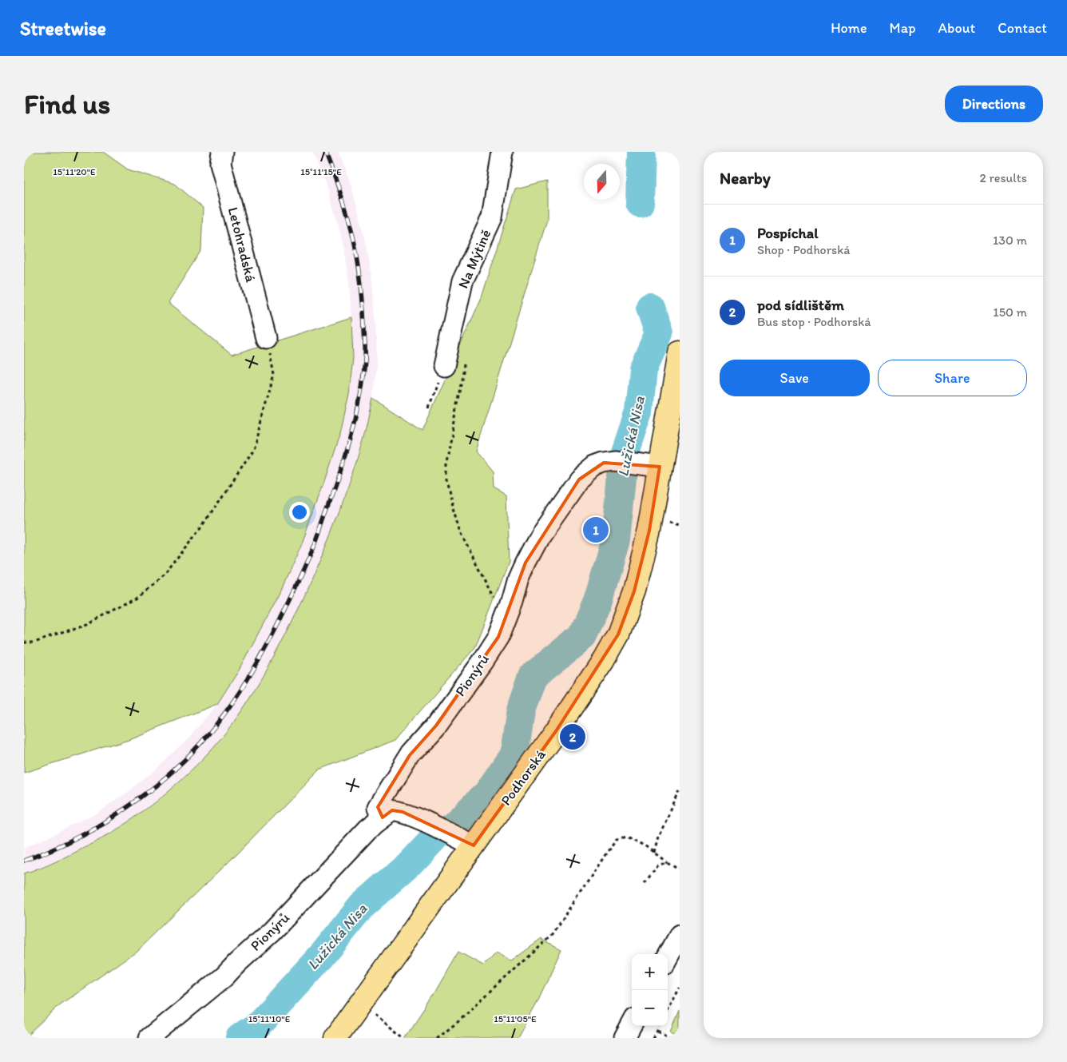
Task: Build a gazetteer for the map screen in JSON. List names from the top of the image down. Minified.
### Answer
{"streets":{"main road":["Podhorská"],"street":["Letohradská","Na Mýtině","Pionýrů"]},"crossings":[["Pionýrů","Podhorská"]],"water":["Lužická Nisa"],"north":"bottom","page":{"header":"Streetwise","nav":["Home","Map","About","Contact"],"buttons":["Directions",["Save","Share"]],"title":"Find us","heading":["Nearby","2 results"],"list":[{"mark":"1","name":"Pospíchal","note":"Shop · Podhorská","value":"130 m"},{"mark":"2","name":"pod sídlištěm","note":"Bus stop · Podhorská","value":"150 m"}],"pins":["1","2"],"map_buttons":["+","−"]},"coordinates":["15°11'20\"E","15°11'15\"E","15°11'10\"E","15°11'05\"E"]}
